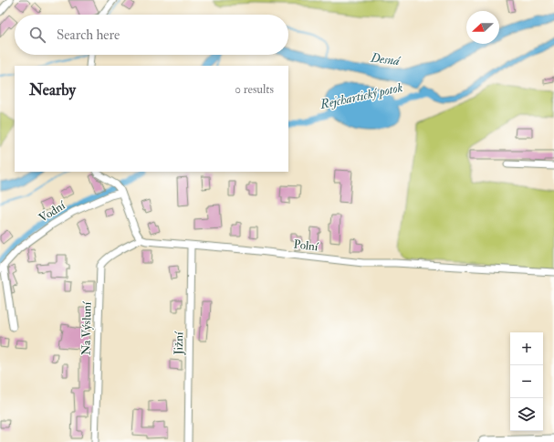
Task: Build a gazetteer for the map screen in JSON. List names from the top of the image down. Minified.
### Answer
{"streets":{"street":["Vodní","Polní","Na Výsluní","Jižní"]},"crossings":[["Polní","Na Výsluní"],["Polní","Jižní"]],"water":["Desná","Rejchartický potok"],"north":"left","page":{"search":"Search here","heading":["Nearby","0 results"],"map_buttons":["+","−"]}}
